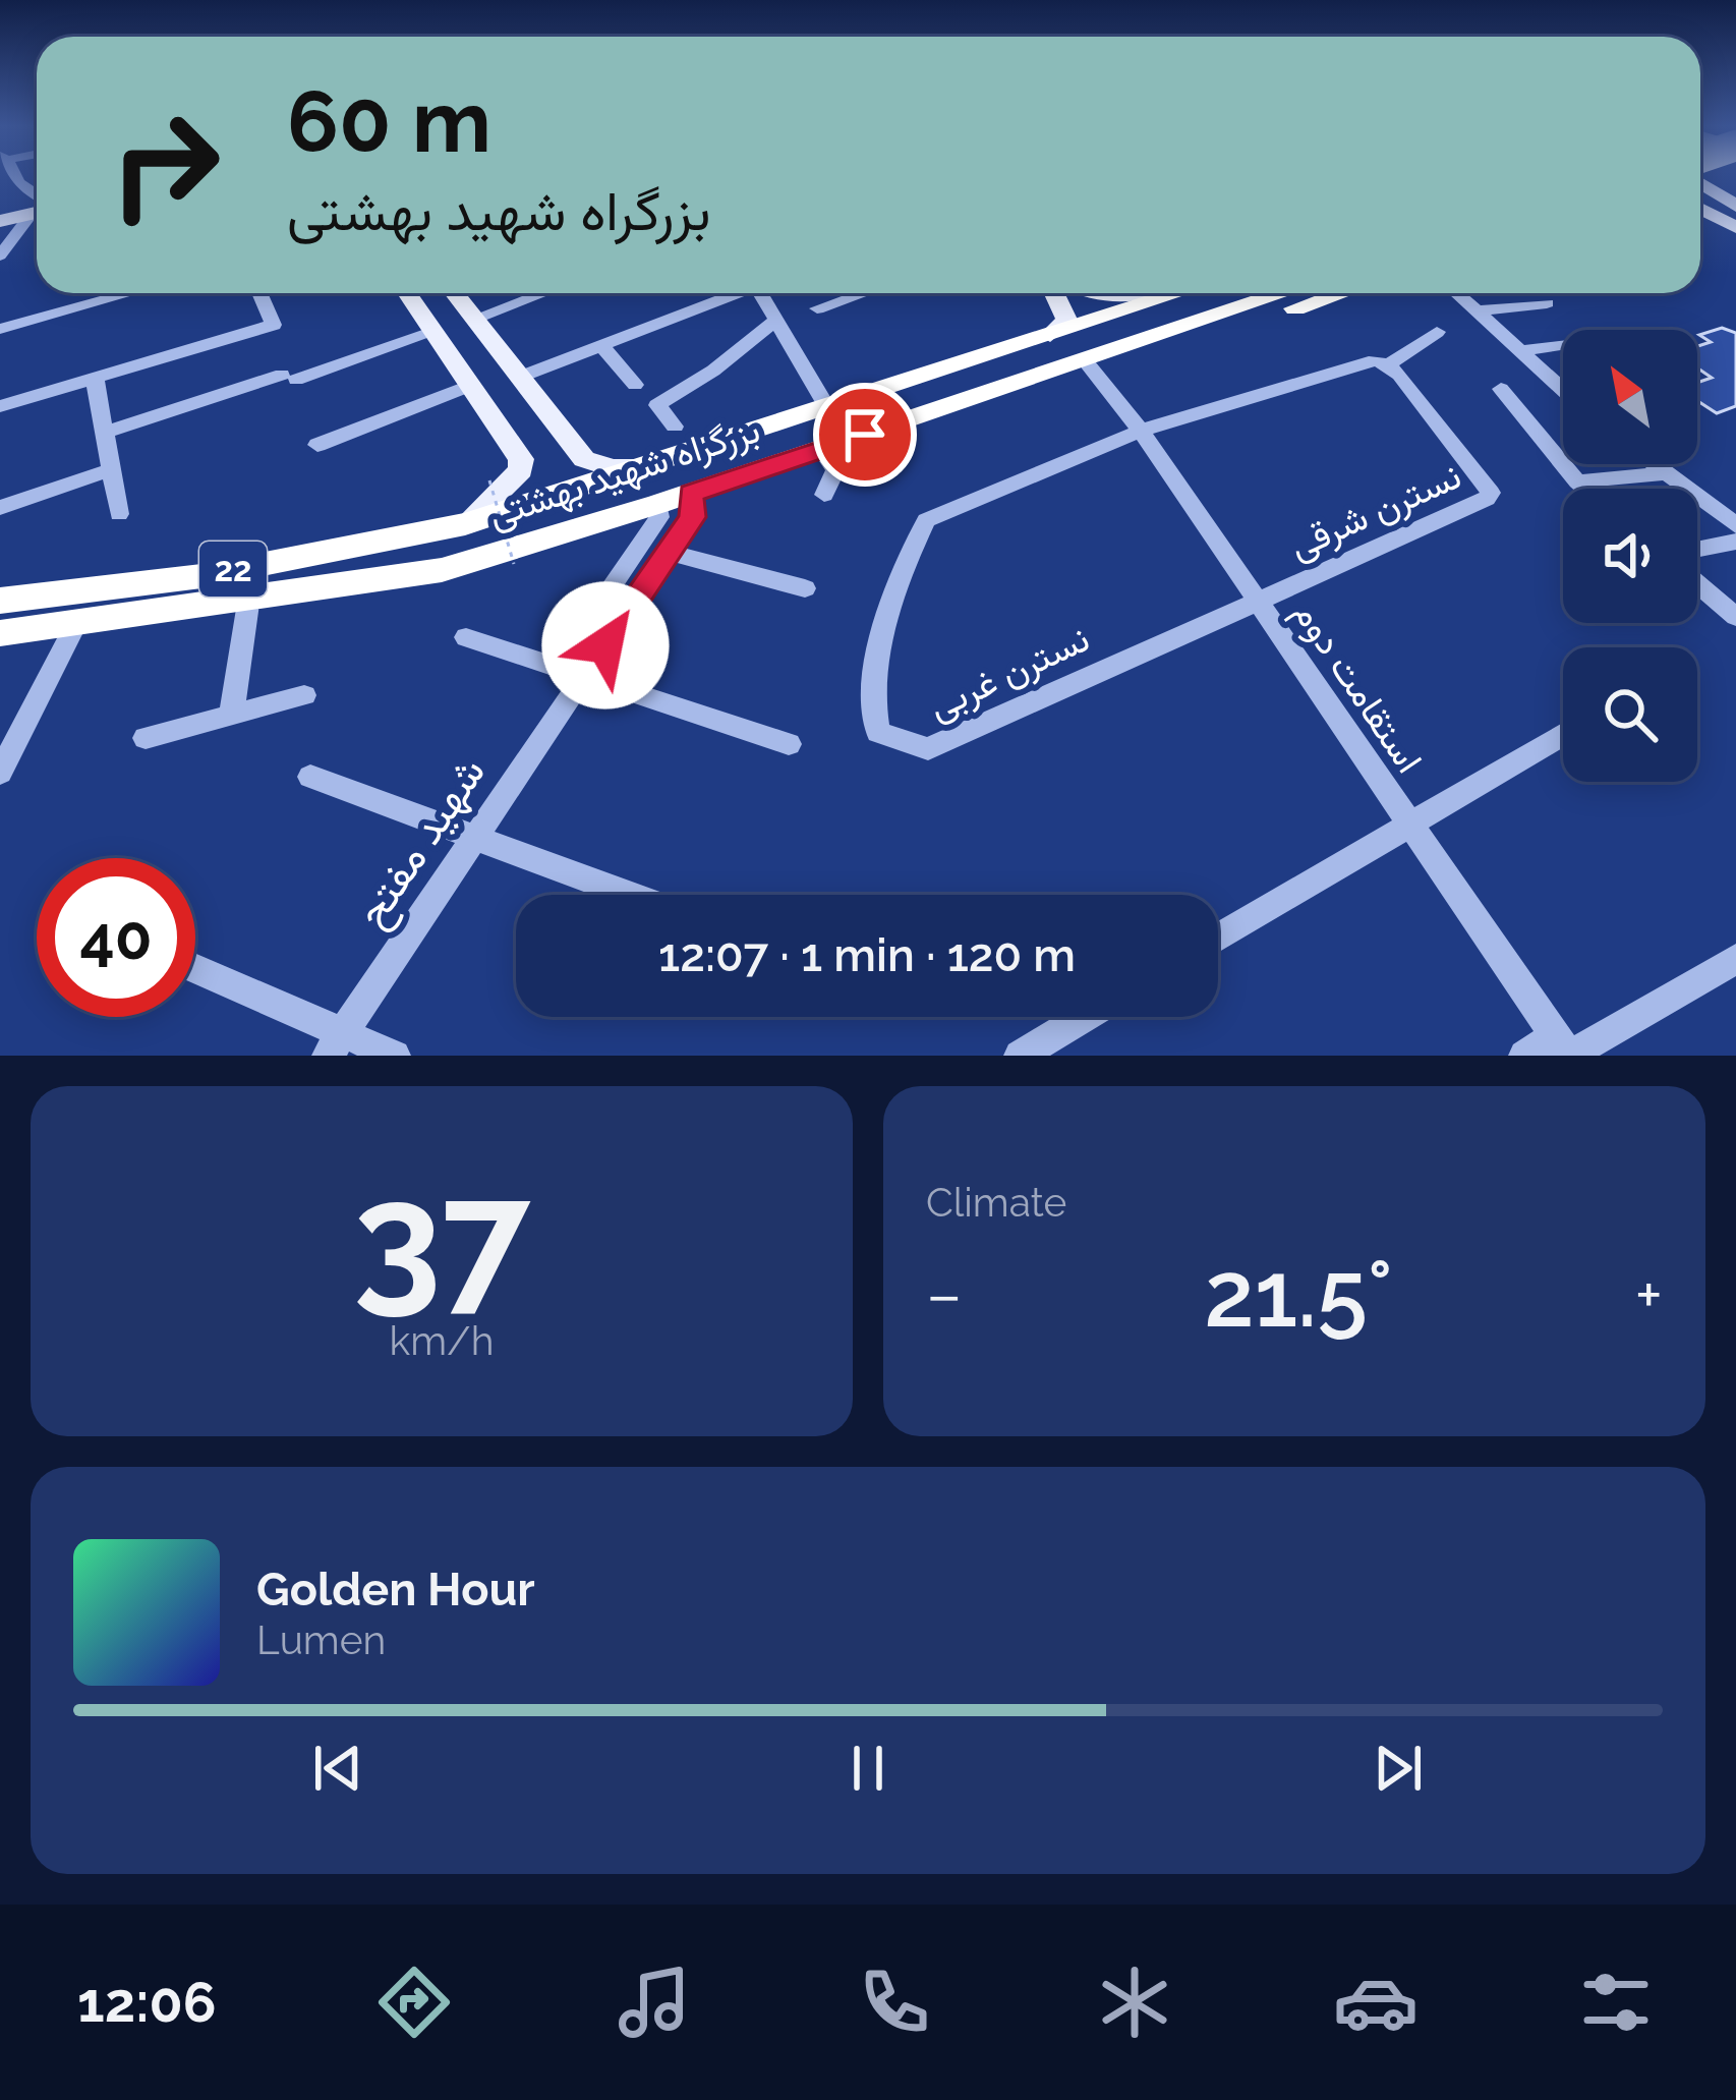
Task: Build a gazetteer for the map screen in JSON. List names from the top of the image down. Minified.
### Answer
{"streets":{"highway":["بزرگراه شهید بهشتی","22"],"street":["نسترن شرقی","نسترن غربی","استقامت دوم","شهید مفتح"]},"crossings":[["بزرگراه شهید بهشتی","22"],["بزرگراه شهید بهشتی","استقامت دوم"],["بزرگراه شهید بهشتی","شهید مفتح"],["نسترن شرقی","نسترن غربی"],["نسترن شرقی","استقامت دوم"],["نسترن غربی","استقامت دوم"]],"north":"top left","page":{"turn":["60 m","بزرگراه شهید بهشتی"],"limit":"40","trip":"12:07 · 1 min · 120 m","tile":[["37","km/h"],"Climate"],"heat":["−","21.5°","+"],"song":["Golden Hour","Lumen"],"tabs":"12:06"}}
